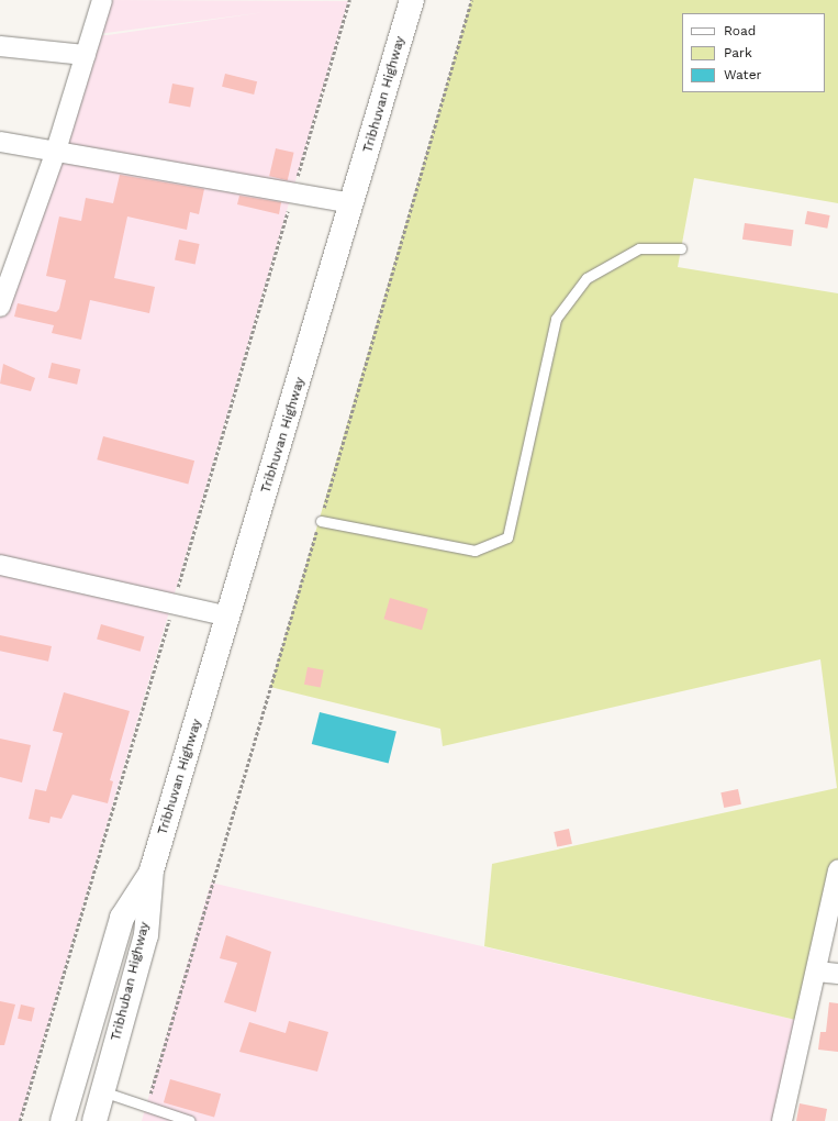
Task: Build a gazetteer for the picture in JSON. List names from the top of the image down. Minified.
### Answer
{"streets":{"highway":["Tribhuvan Highway","Tribhuban Highway"]},"crossings":[["Tribhuvan Highway","Tribhuban Highway"]],"legend":["Road","Park","Water"]}
